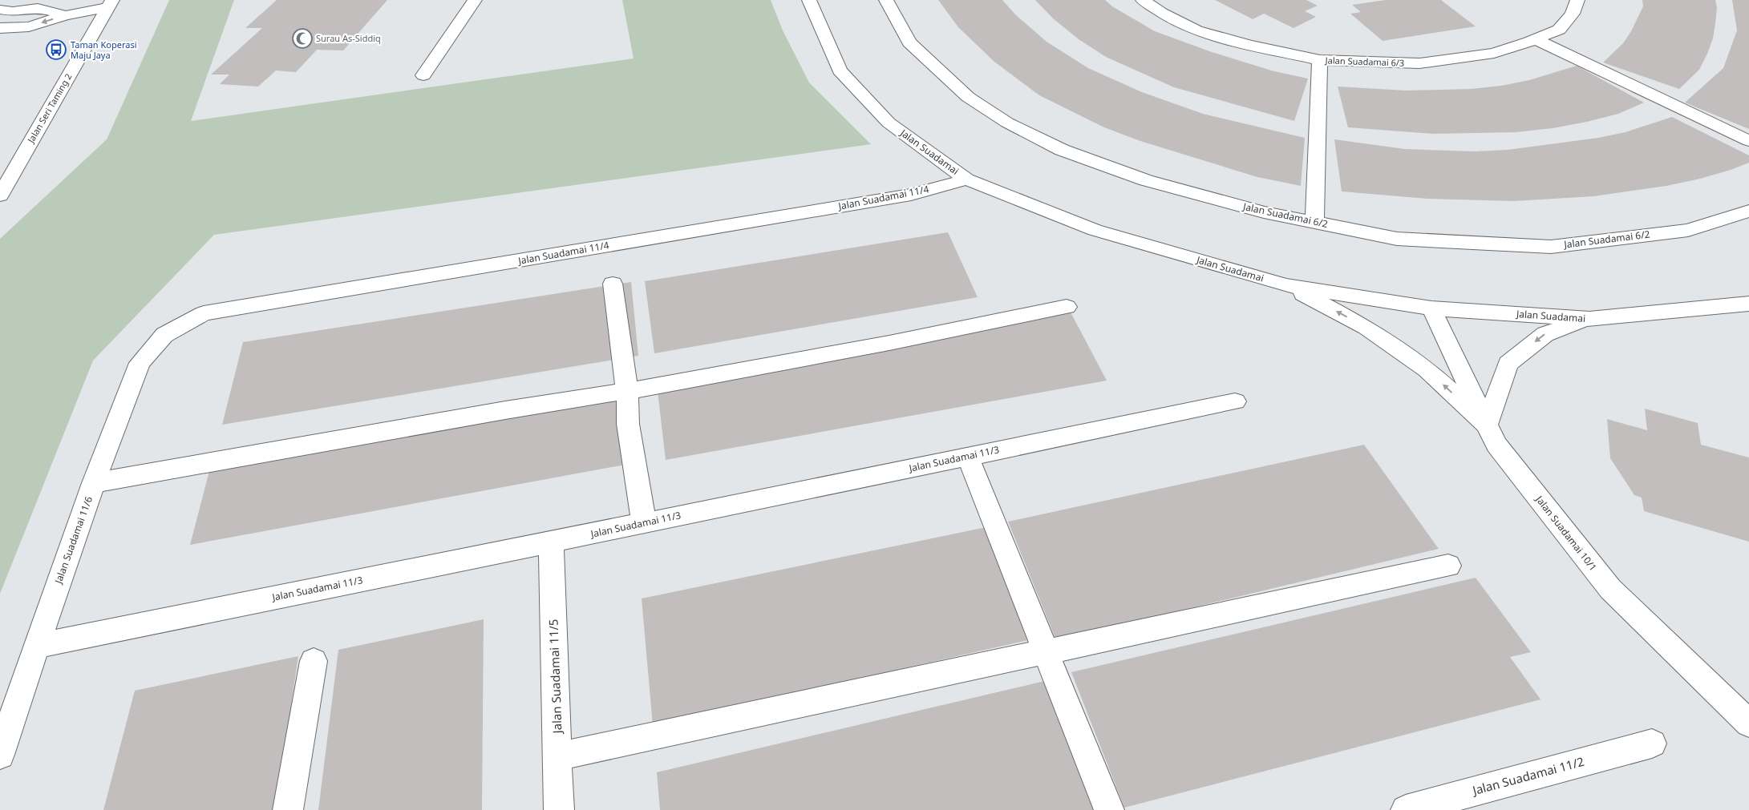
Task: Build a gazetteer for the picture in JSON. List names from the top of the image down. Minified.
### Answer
{"streets":{"street":["Jalan Suadamai 6/3","Jalan Seri Taming 2","Jalan Suadamai","Jalan Suadamai 11/4","Jalan Suadamai 6/2","Jalan Suadamai 11/3","Jalan Suadamai 10/1","Jalan Suadamai 11/6","Jalan Suadamai 11/5","Jalan Suadamai 11/2"]},"crossings":[["Jalan Suadamai","Jalan Suadamai 11/4"],["Jalan Suadamai","Jalan Suadamai 10/1"],["Jalan Suadamai 11/4","Jalan Suadamai 11/6"],["Jalan Suadamai 11/3","Jalan Suadamai 11/6"],["Jalan Suadamai 11/3","Jalan Suadamai 11/5"]],"places":{"mosque":["Surau As-Siddiq"],"bus stop":["Taman Koperasi Maju Jaya"]}}
